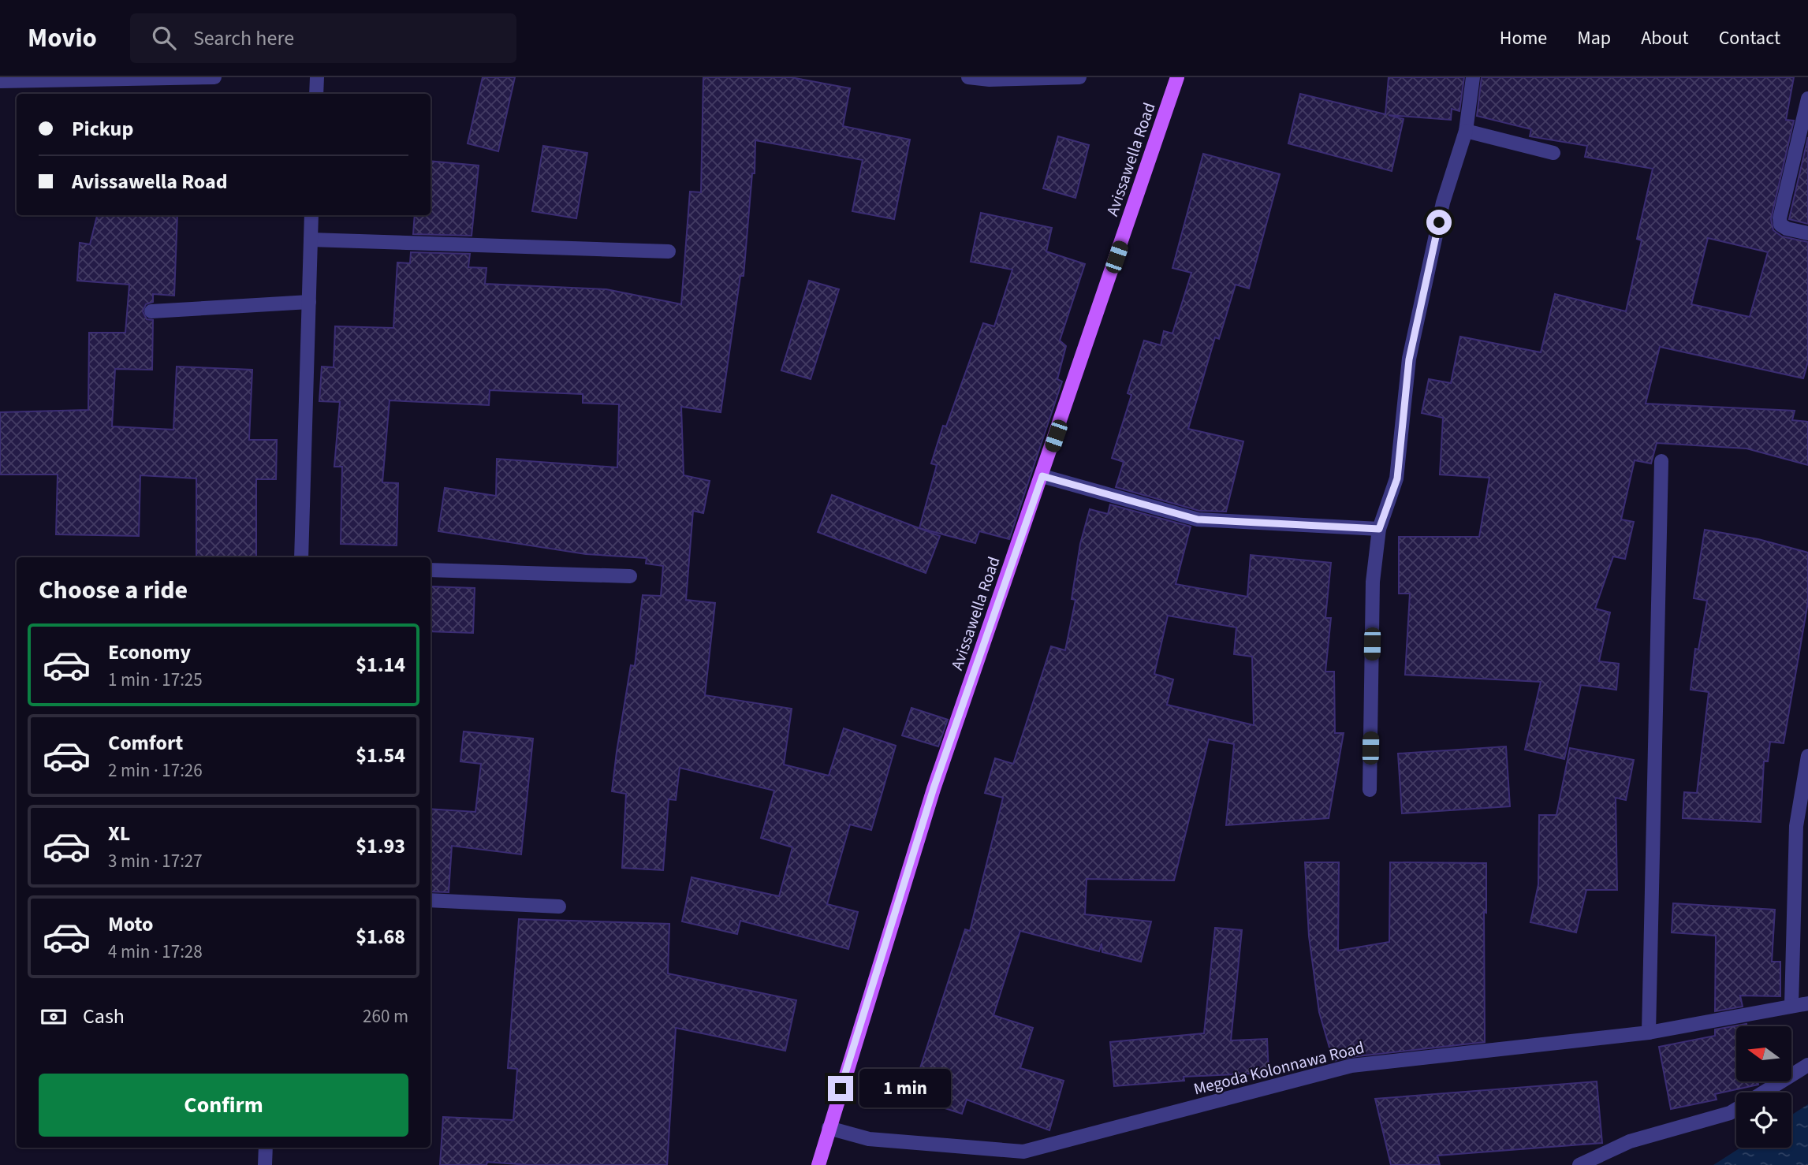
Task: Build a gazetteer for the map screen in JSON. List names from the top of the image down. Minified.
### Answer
{"streets":{"main road":["Avissawella Road"],"street":["Megoda Kolonnawa Road"]},"crossings":[["Avissawella Road","Megoda Kolonnawa Road"]],"north":"left","page":{"header":"Movio","search":"Search here","nav":["Home","Map","About","Contact"],"banner":["Pickup","Avissawella Road"],"heading":"Choose a ride","list":[{"name":"Economy","note":"1 min · 17:25","value":"$1.14"},{"name":"Comfort","note":"2 min · 17:26","value":"$1.54"},{"name":"XL","note":"3 min · 17:27","value":"$1.93"},{"name":"Moto","note":"4 min · 17:28","value":"$1.68"}],"pay":["Cash","260 m"],"buttons":"Confirm","bubble":"1 min"}}
